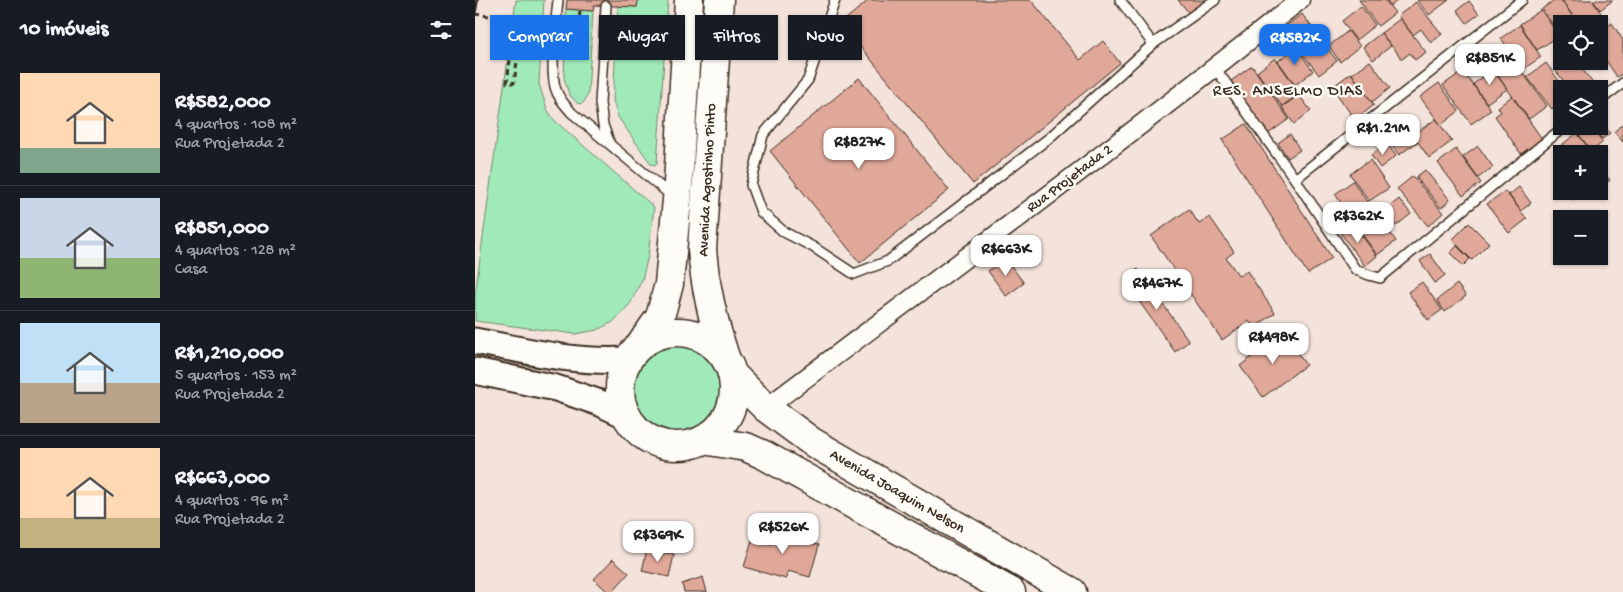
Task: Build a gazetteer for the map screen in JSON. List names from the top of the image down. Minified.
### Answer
{"streets":{"main road":["Avenida Agostinho Pinto","Avenida Joaquim Nelson"],"street":["Rua Projetada 2"]},"crossings":[["Rua Projetada 2","Avenida Joaquim Nelson"],["Avenida Agostinho Pinto","Avenida Joaquim Nelson"]],"districts":["RES. ANSELMO DIAS"],"page":{"heading":"10 imóveis","map_buttons":["+","−"],"chip":["Comprar","Alugar","Filtros","Novo"],"price":["R$582K","R$851K","R$1.21M","R$827K","R$362K","R$663K","R$467K","R$498K","R$526K","R$369K"],"list":[{"name":"R$582,000","note":"4 quartos · 108 m² · Rua Projetada 2"},{"name":"R$851,000","note":"4 quartos · 128 m² · Casa"},{"name":"R$1,210,000","note":"5 quartos · 153 m² · Rua Projetada 2"},{"name":"R$663,000","note":"4 quartos · 96 m² · Rua Projetada 2"}]}}
